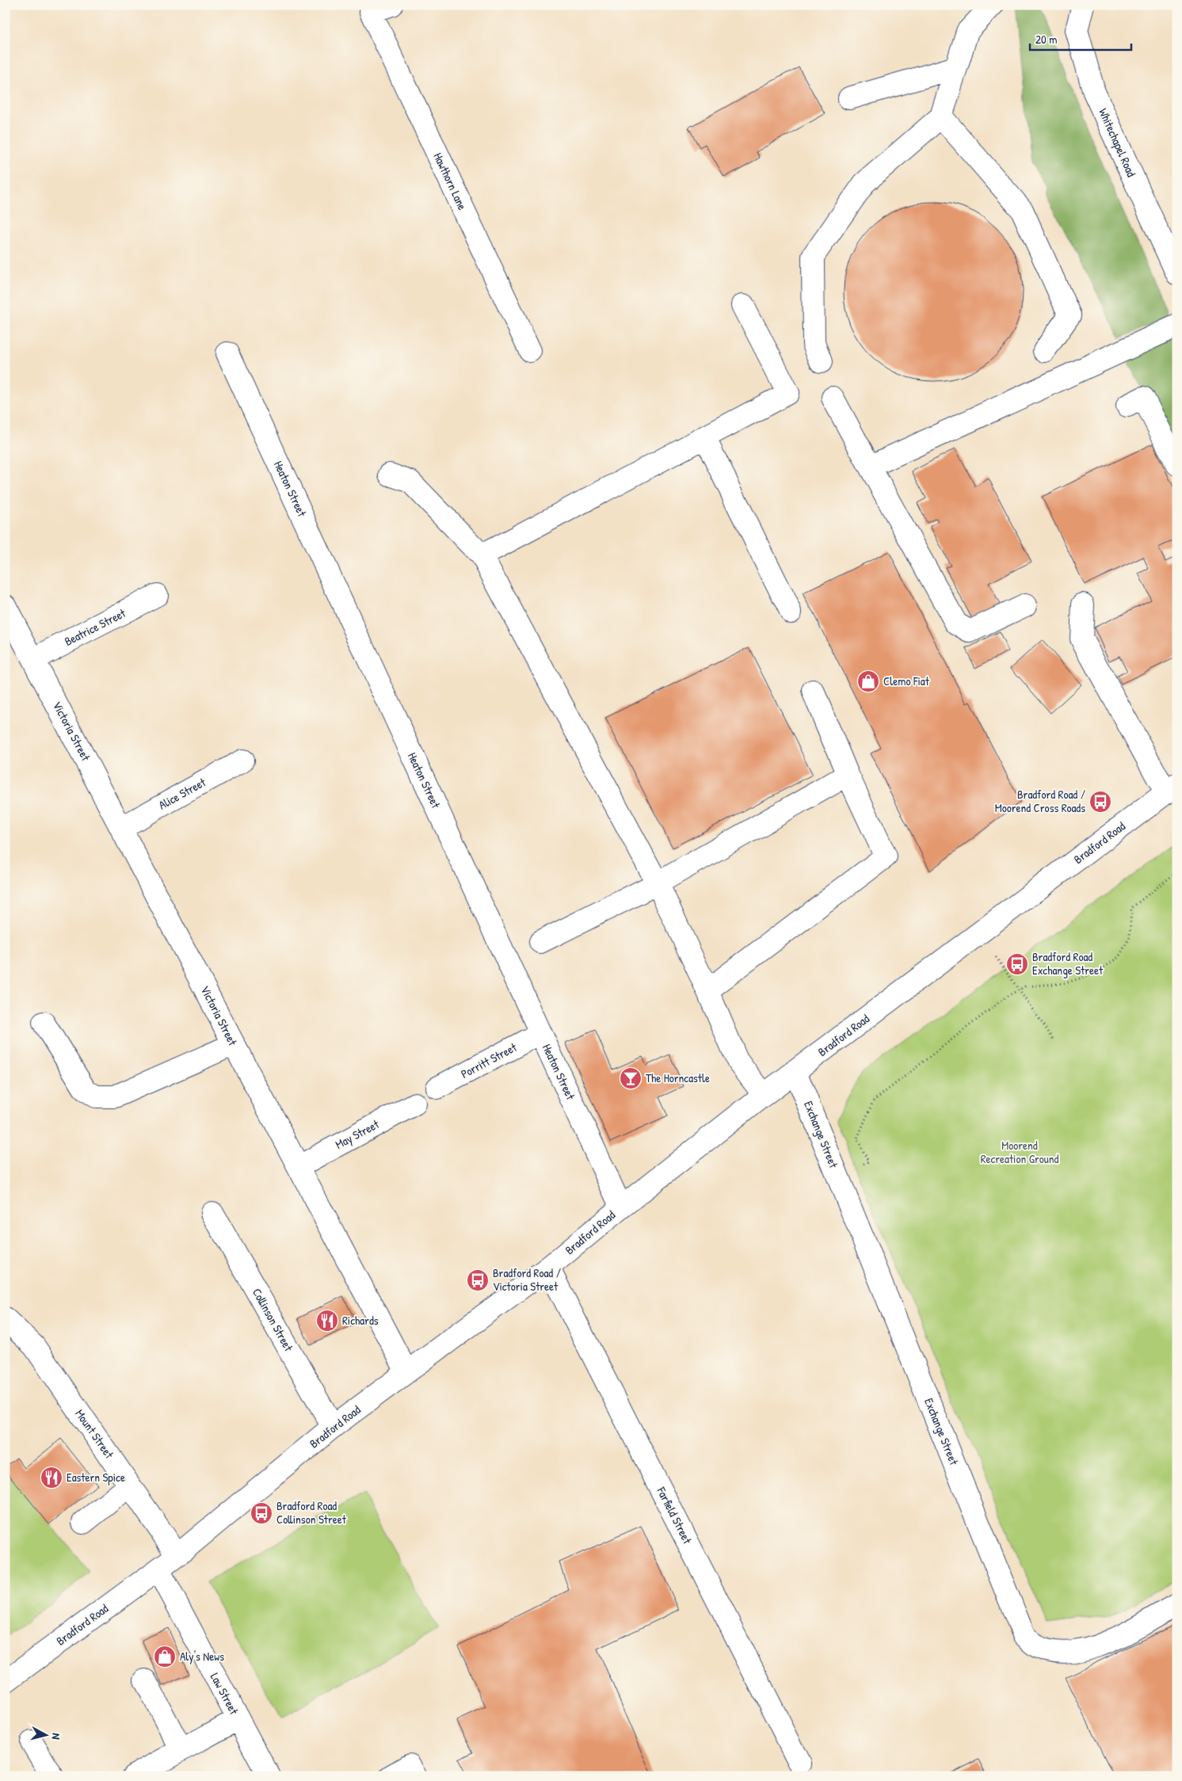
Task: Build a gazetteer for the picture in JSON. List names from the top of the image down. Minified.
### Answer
{"streets":{"street":["Whitechapel Road","Hawthorn Lane","Heaton Street","Beatrice Street","Victoria Street","Alice Street","Bradford Road","Porritt Street","May Street","Exchange Street","Collinson Street","Mount Street","Farfield Street","Law Street"]},"crossings":[["Heaton Street","Bradford Road"],["Heaton Street","Porritt Street"],["Beatrice Street","Victoria Street"],["Victoria Street","Alice Street"],["Victoria Street","Bradford Road"],["Victoria Street","May Street"],["Bradford Road","Exchange Street"],["Bradford Road","Collinson Street"],["Bradford Road","Mount Street"],["Bradford Road","Farfield Street"],["Bradford Road","Law Street"]],"parks":["Moorend Recreation Ground"],"places":{"shop":["Clemo Fiat","Aly's News"],"bus stop":["Bradford Road / Moorend Cross Roads","Bradford Road Exchange Street","Bradford Road / Victoria Street","Bradford Road Collinson Street"],"bar":["The Horncastle"],"restaurant":["Richards","Eastern Spice"]},"scale_bar":"20 m","north":"right"}
